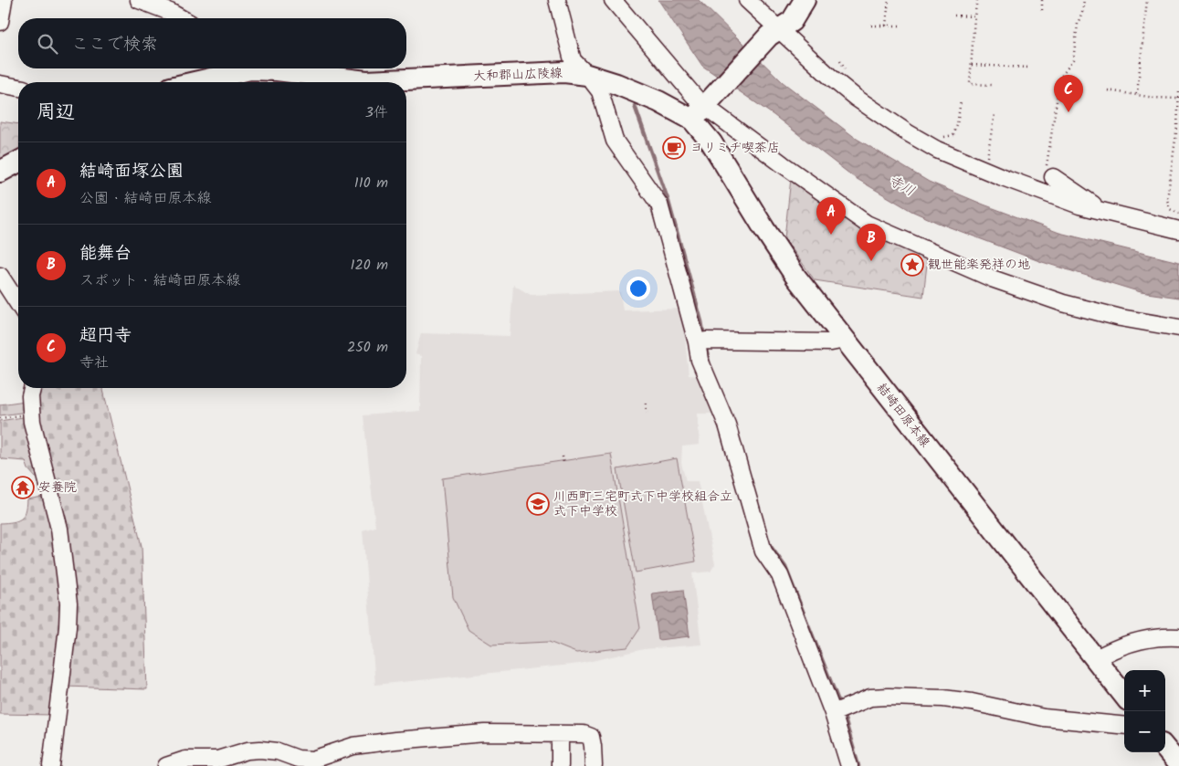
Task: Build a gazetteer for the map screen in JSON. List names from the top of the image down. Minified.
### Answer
{"streets":{"main road":["大和郡山広陵線","結崎田原本線"]},"crossings":[["大和郡山広陵線","結崎田原本線"]],"water":["寺川"],"places":{"cafe":["ヨリミチ喫茶店"],"place":["観世能楽発祥の地"],"temple":["安養院"],"school or university":["川西町三宅町式下中学校組合立 式下中学校"]},"page":{"search":"ここで検索","pins":["C","A","B"],"heading":["周辺","3件"],"list":[{"mark":"A","name":"結崎面塚公園","note":"公園 · 結崎田原本線","value":"110 m"},{"mark":"B","name":"能舞台","note":"スポット · 結崎田原本線","value":"120 m"},{"mark":"C","name":"超円寺","note":"寺社","value":"250 m"}],"map_buttons":["+","−"]}}
